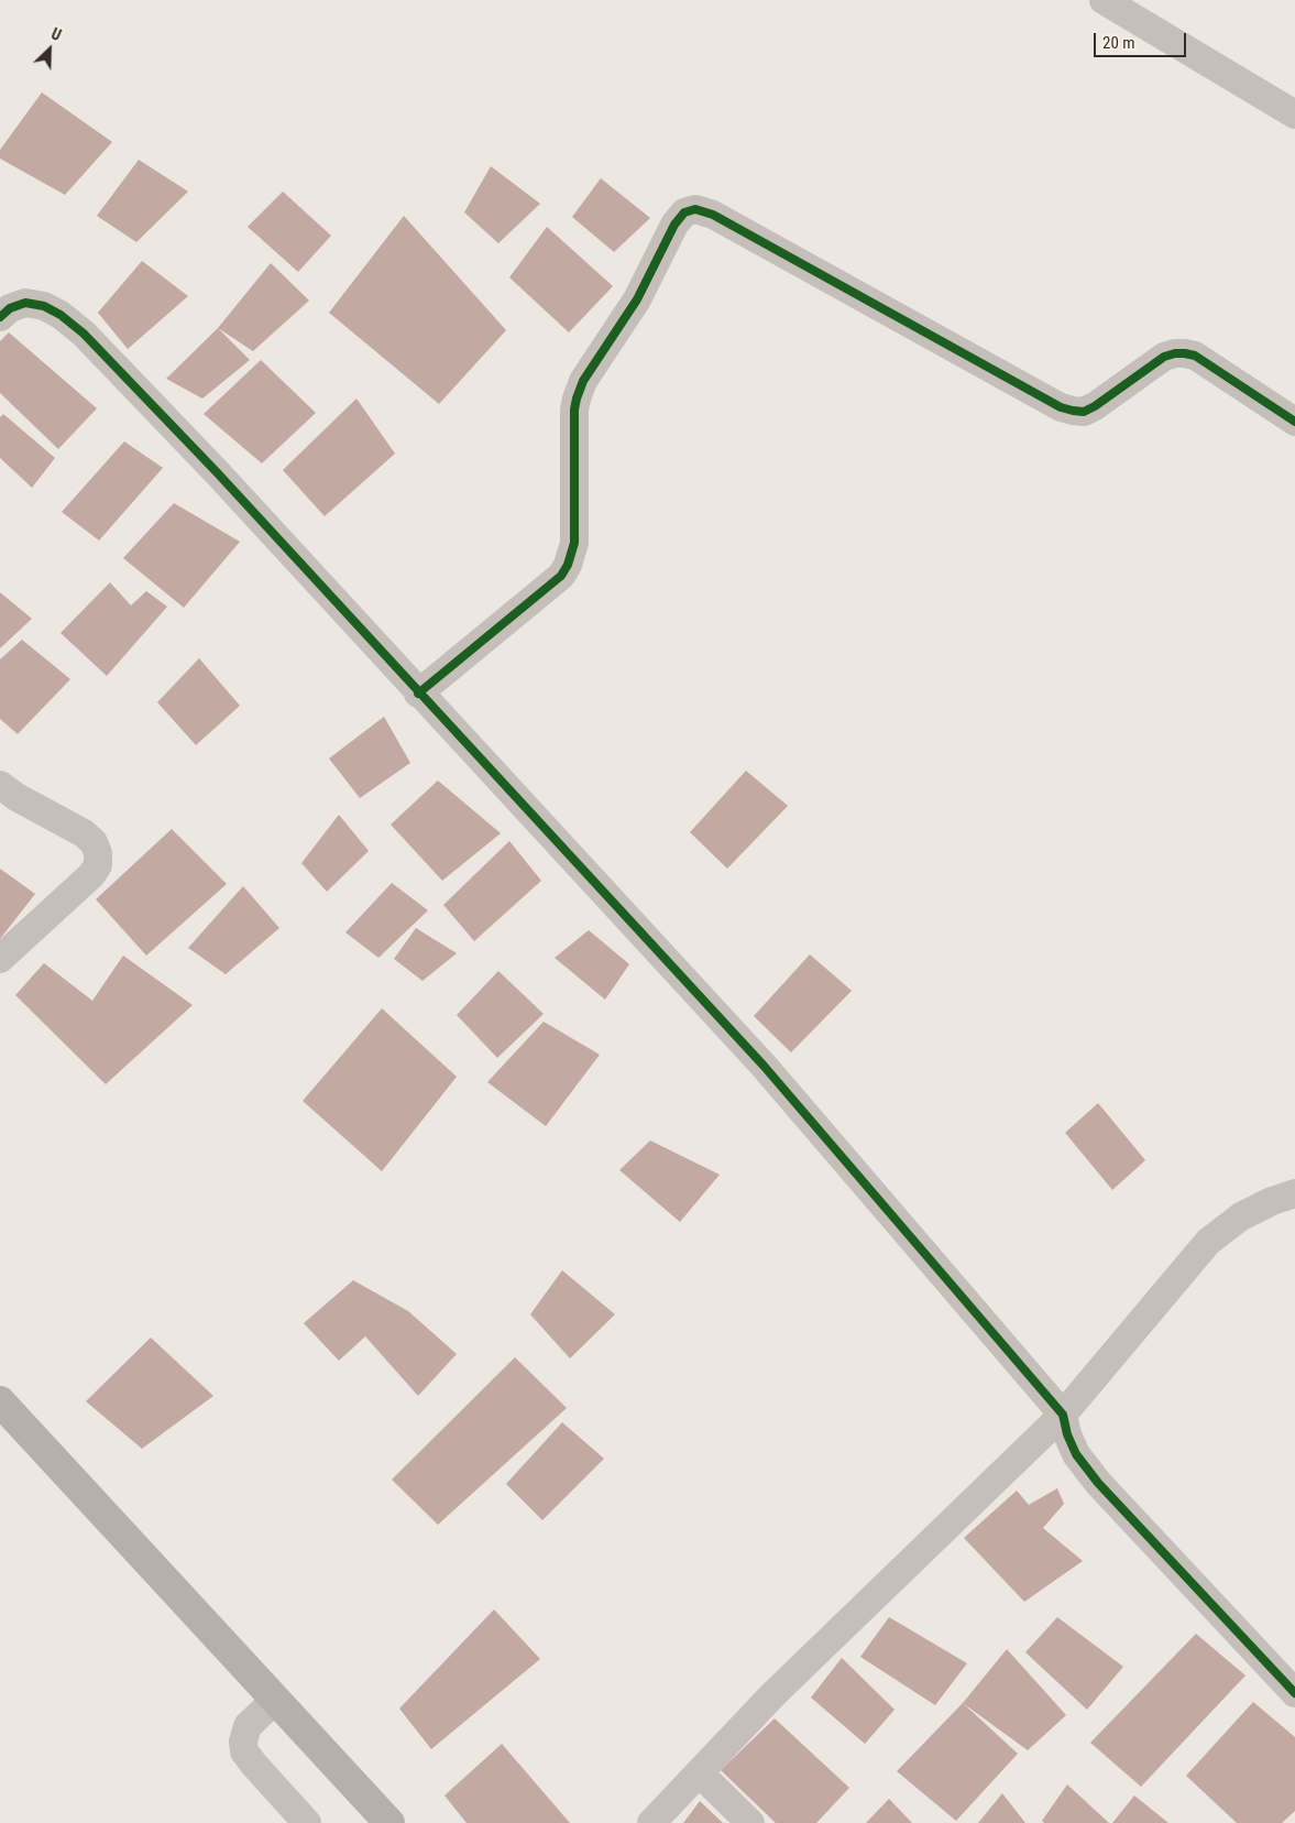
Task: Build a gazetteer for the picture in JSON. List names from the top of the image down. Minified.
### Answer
{"scale_bar":"20 m","north":"top right"}
